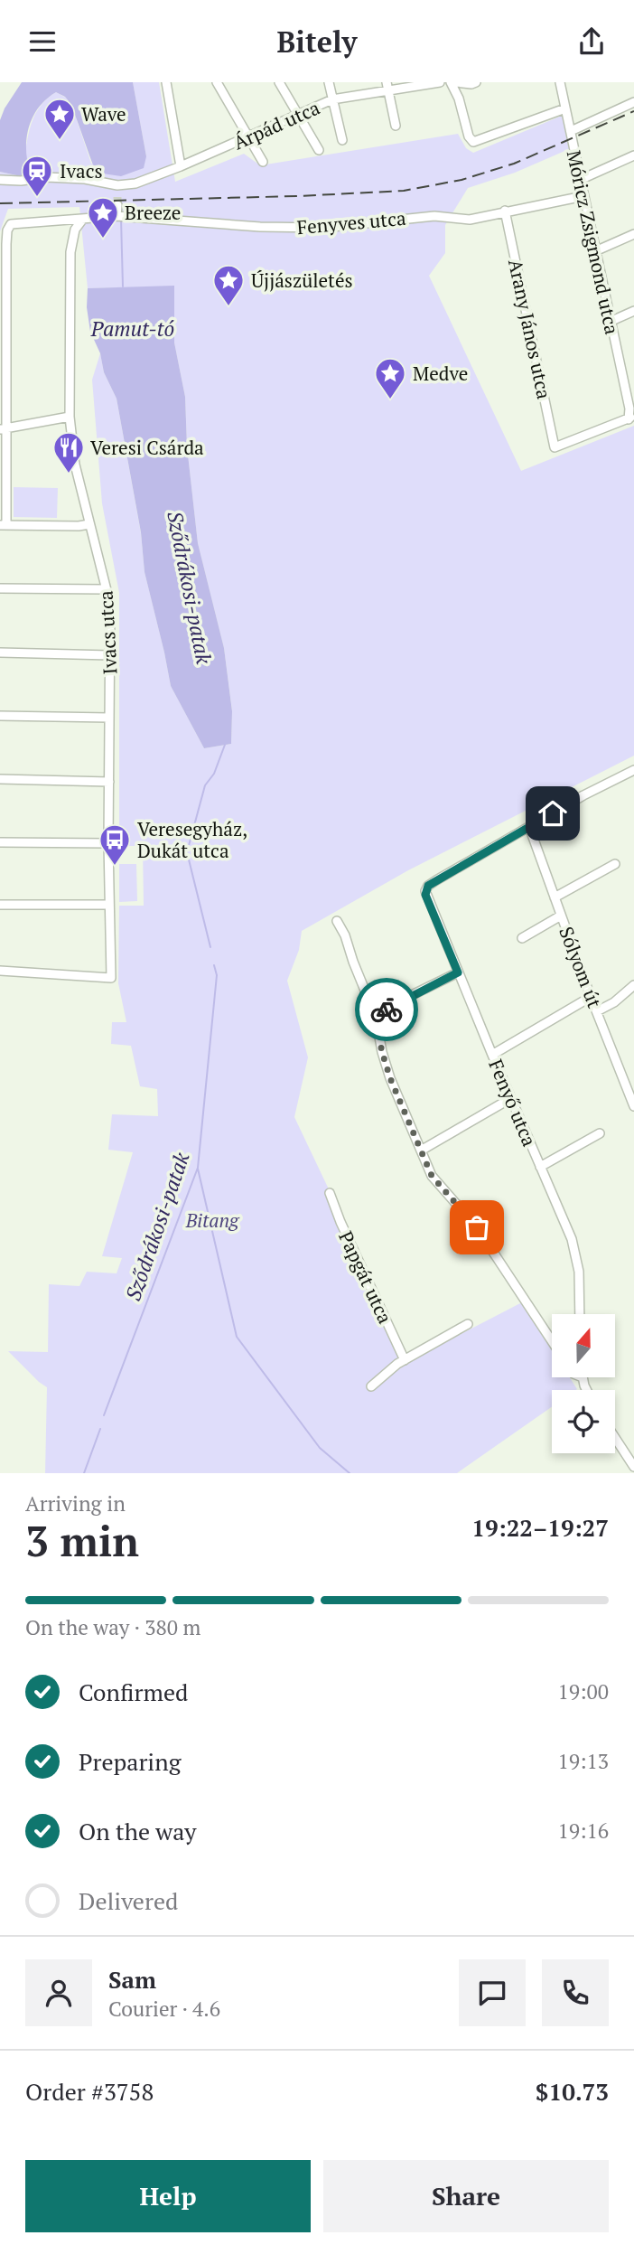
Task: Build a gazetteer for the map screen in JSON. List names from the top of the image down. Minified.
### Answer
{"streets":{"street":["Árpád utca","Fenyves utca","Móricz Zsigmond utca","Arany János utca","Ivacs utca","Sólyom út","Fenyő utca","Papgát utca"]},"crossings":[["Fenyves utca","Móricz Zsigmond utca"],["Fenyves utca","Arany János utca"],["Fenyves utca","Ivacs utca"],["Móricz Zsigmond utca","Arany János utca"],["Sólyom út","Fenyő utca"]],"water":["Pamut-tó","Sződrákosi-patak"],"parks":["Bitang"],"places":{"place":["Wave","Breeze","Újjászületés","Medve"],"station":["Ivacs"],"restaurant":["Veresi Csárda"],"bus stop":["Veresegyház, Dukát utca"]},"north":"top","page":{"header":"Bitely","heading":["3 min","Arriving in","19:22–19:27"],"panel":["Sam","Courier · 4.6","Order #3758","$10.73"],"bar":"On the way · 380 m","list":[["Confirmed","19:00"],["Preparing","19:13"],["On the way","19:16"],"Delivered"],"buttons":["Help","Share"]}}
